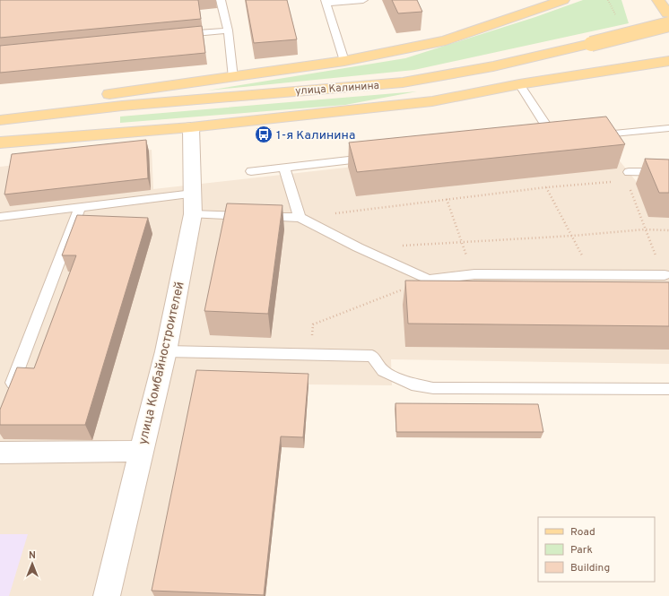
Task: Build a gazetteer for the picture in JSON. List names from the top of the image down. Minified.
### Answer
{"streets":{"main road":["улица Калинина"],"street":["улица Комбайностроителей"]},"crossings":[["улица Калинина","улица Комбайностроителей"]],"places":{"bus stop":["1-я Калинина"]},"legend":["Road","Park","Building"],"north":"top"}
